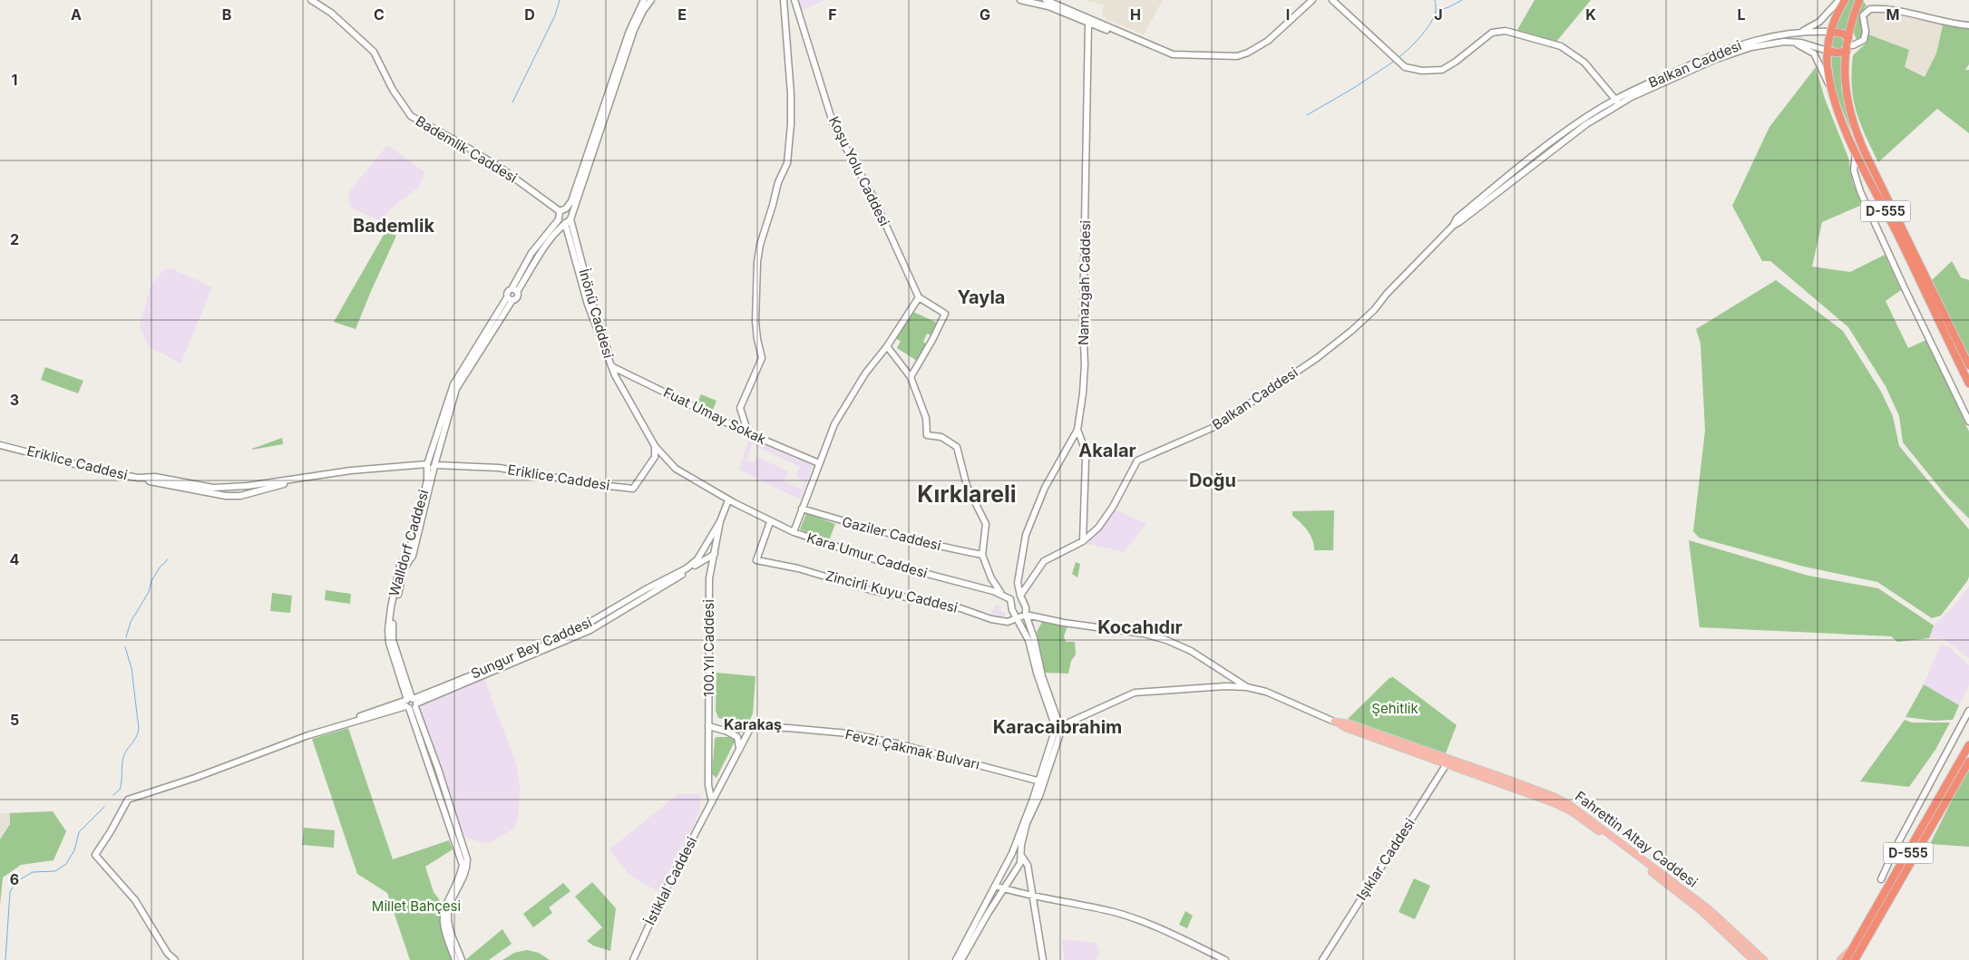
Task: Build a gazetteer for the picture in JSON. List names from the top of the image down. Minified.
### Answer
{"streets":{"highway":["D-555"],"main road":["Fahrettin Altay Caddesi"],"street":["Balkan Caddesi","Bademlik Caddesi","Koşu Yolu Caddesi","Namazgah Caddesi","İnönü Caddesi","Fuat Umay Sokak","Eriklice Caddesi","Gaziler Caddesi","Walldorf Caddesi","Kara Umur Caddesi","Zincirli Kuyu Caddesi","Sungur Bey Caddesi","100.Yıl Caddesi","Fevzi Çakmak Bulvarı","Işıklar Caddesi","İstiklal Caddesi"]},"crossings":[["Balkan Caddesi","D-555"],["Balkan Caddesi","Namazgah Caddesi"],["Bademlik Caddesi","İnönü Caddesi"],["İnönü Caddesi","Fuat Umay Sokak"],["İnönü Caddesi","Eriklice Caddesi"],["İnönü Caddesi","Kara Umur Caddesi"],["Eriklice Caddesi","Walldorf Caddesi"],["Eriklice Caddesi","Kara Umur Caddesi"],["Walldorf Caddesi","Sungur Bey Caddesi"],["Kara Umur Caddesi","Zincirli Kuyu Caddesi"],["Kara Umur Caddesi","100.Yıl Caddesi"],["Sungur Bey Caddesi","100.Yıl Caddesi"],["100.Yıl Caddesi","Fevzi Çakmak Bulvarı"],["100.Yıl Caddesi","İstiklal Caddesi"],["Fevzi Çakmak Bulvarı","İstiklal Caddesi"],["Fahrettin Altay Caddesi","Işıklar Caddesi"]],"districts":["Bademlik","Yayla","Akalar","Doğu","Kırklareli","Kocahıdır","Karakaş","Karacaibrahim"],"parks":["Şehitlik","Millet Bahçesi"],"grid":{"columns":["A","B","C","D","E","F","G","H","I","J","K","L","M"],"rows":["1","2","3","4","5","6"]}}
